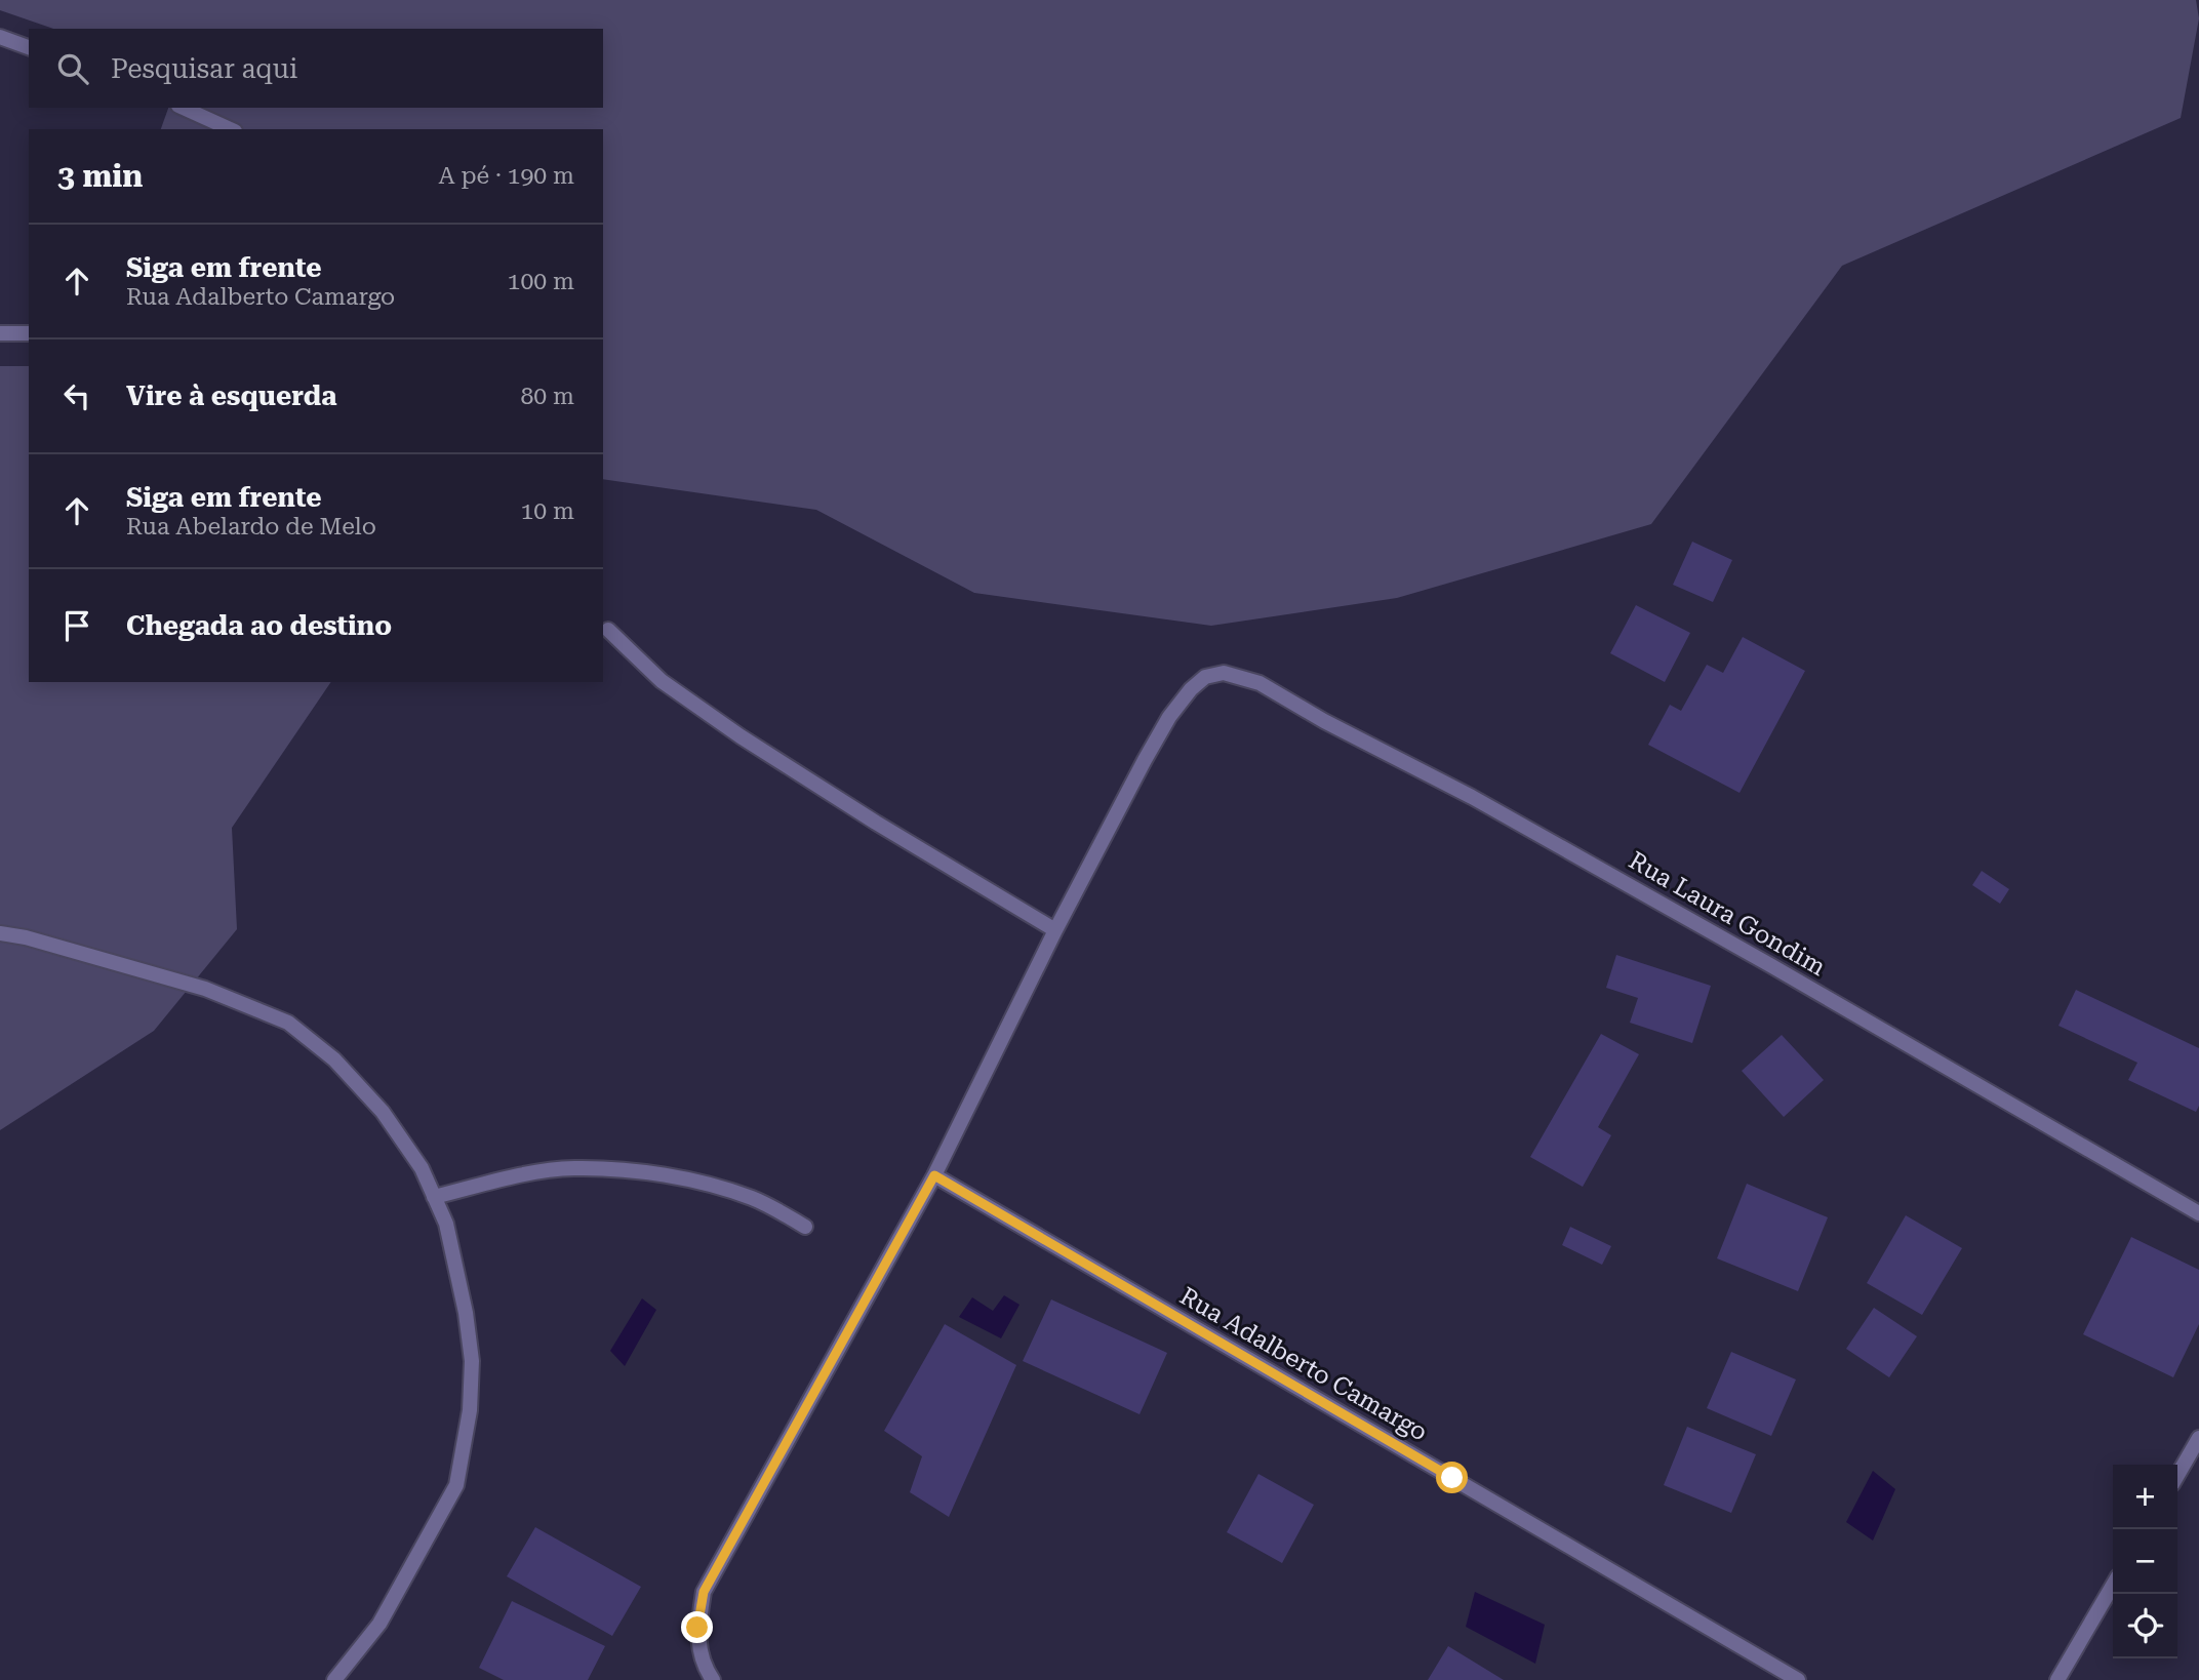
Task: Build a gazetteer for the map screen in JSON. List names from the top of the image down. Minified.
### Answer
{"streets":{"street":["Rua Laura Gondim","Rua Adalberto Camargo"]},"page":{"search":"Pesquisar aqui","heading":["3 min","A pé · 190 m"],"list":[["Siga em frente","Rua Adalberto Camargo","100 m"],["Vire à esquerda","80 m"],["Siga em frente","Rua Abelardo de Melo","10 m"],"Chegada ao destino"],"map_buttons":["+","−"]}}
